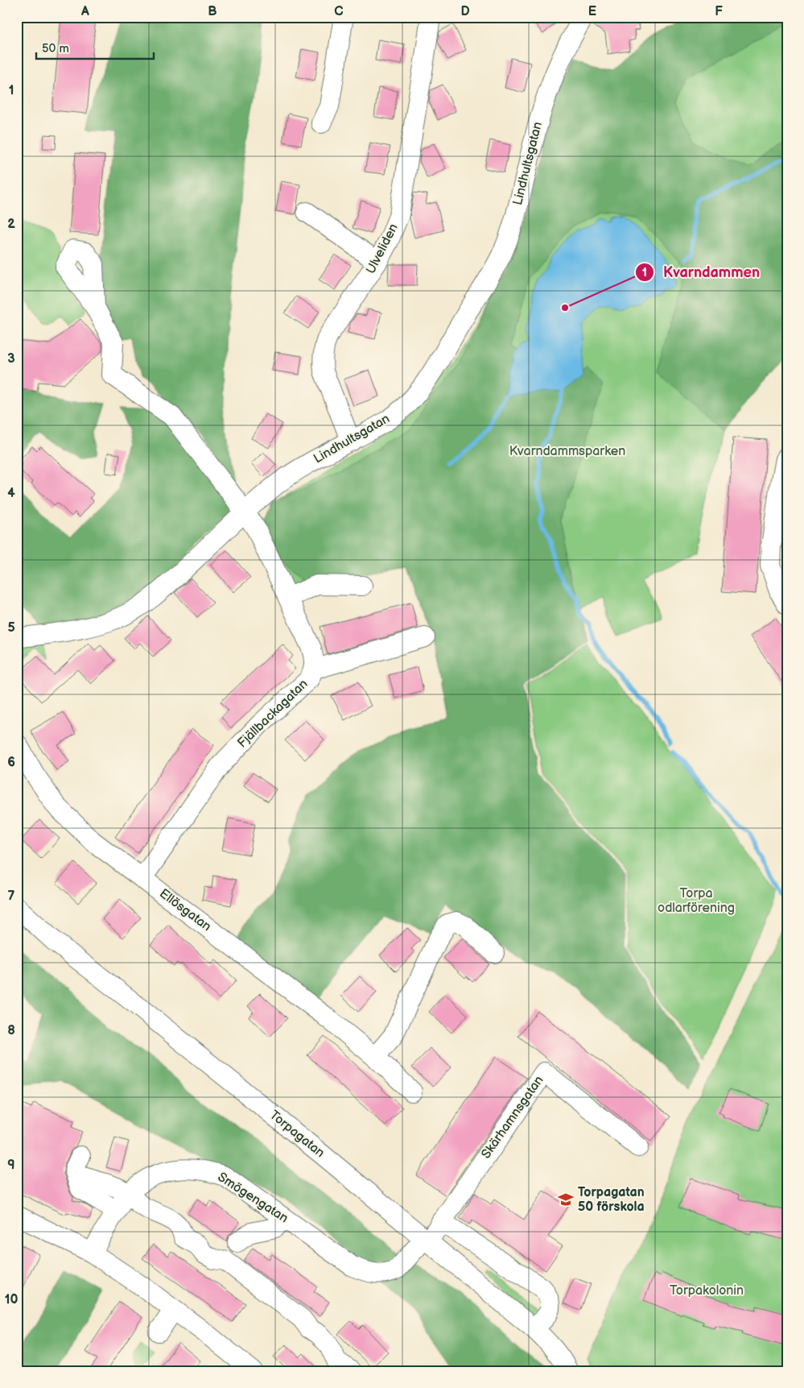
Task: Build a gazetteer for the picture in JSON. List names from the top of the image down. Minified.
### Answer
{"streets":{"street":["Lindhultsgatan","Ulveliden","Fjällbackagatan","Ellösgatan","Skärhamnsgatan","Torpagatan","Smögengatan"]},"crossings":[["Lindhultsgatan","Ulveliden"],["Lindhultsgatan","Fjällbackagatan"],["Fjällbackagatan","Ellösgatan"],["Skärhamnsgatan","Torpagatan"],["Skärhamnsgatan","Smögengatan"],["Torpagatan","Smögengatan"]],"parks":["Kvarndammsparken","Torpa odlarförening","Torpakolonin"],"places":{"other":["Kvarndammen"],"school or university":["Torpagatan 50 förskola"]},"scale_bar":"50 m","grid":{"columns":["A","B","C","D","E","F"],"rows":["1","2","3","4","5","6","7","8","9","10"]}}
